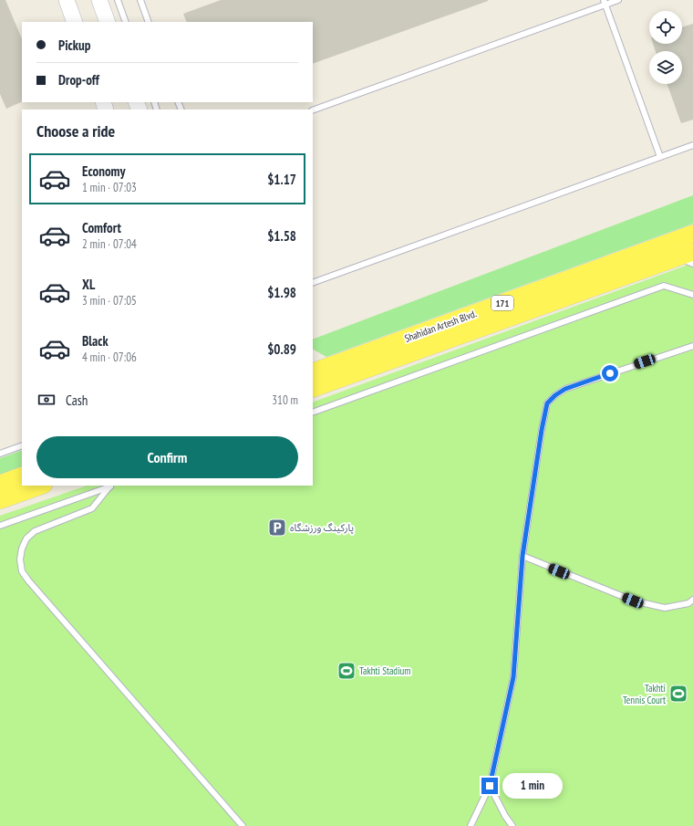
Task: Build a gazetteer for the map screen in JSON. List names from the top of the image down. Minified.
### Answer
{"streets":{"main road":["171","Shahidan Artesh Blvd."]},"places":{"parking":["پارکینگ ورزشگاه"],"sports":["Takhti Stadium","Takhti Tennis Court"]},"page":{"banner":["Pickup","Drop-off"],"heading":"Choose a ride","list":[{"name":"Economy","note":"1 min · 07:03","value":"$1.17"},{"name":"Comfort","note":"2 min · 07:04","value":"$1.58"},{"name":"XL","note":"3 min · 07:05","value":"$1.98"},{"name":"Black","note":"4 min · 07:06","value":"$0.89"}],"pay":["Cash","310 m"],"buttons":"Confirm","bubble":"1 min"}}
